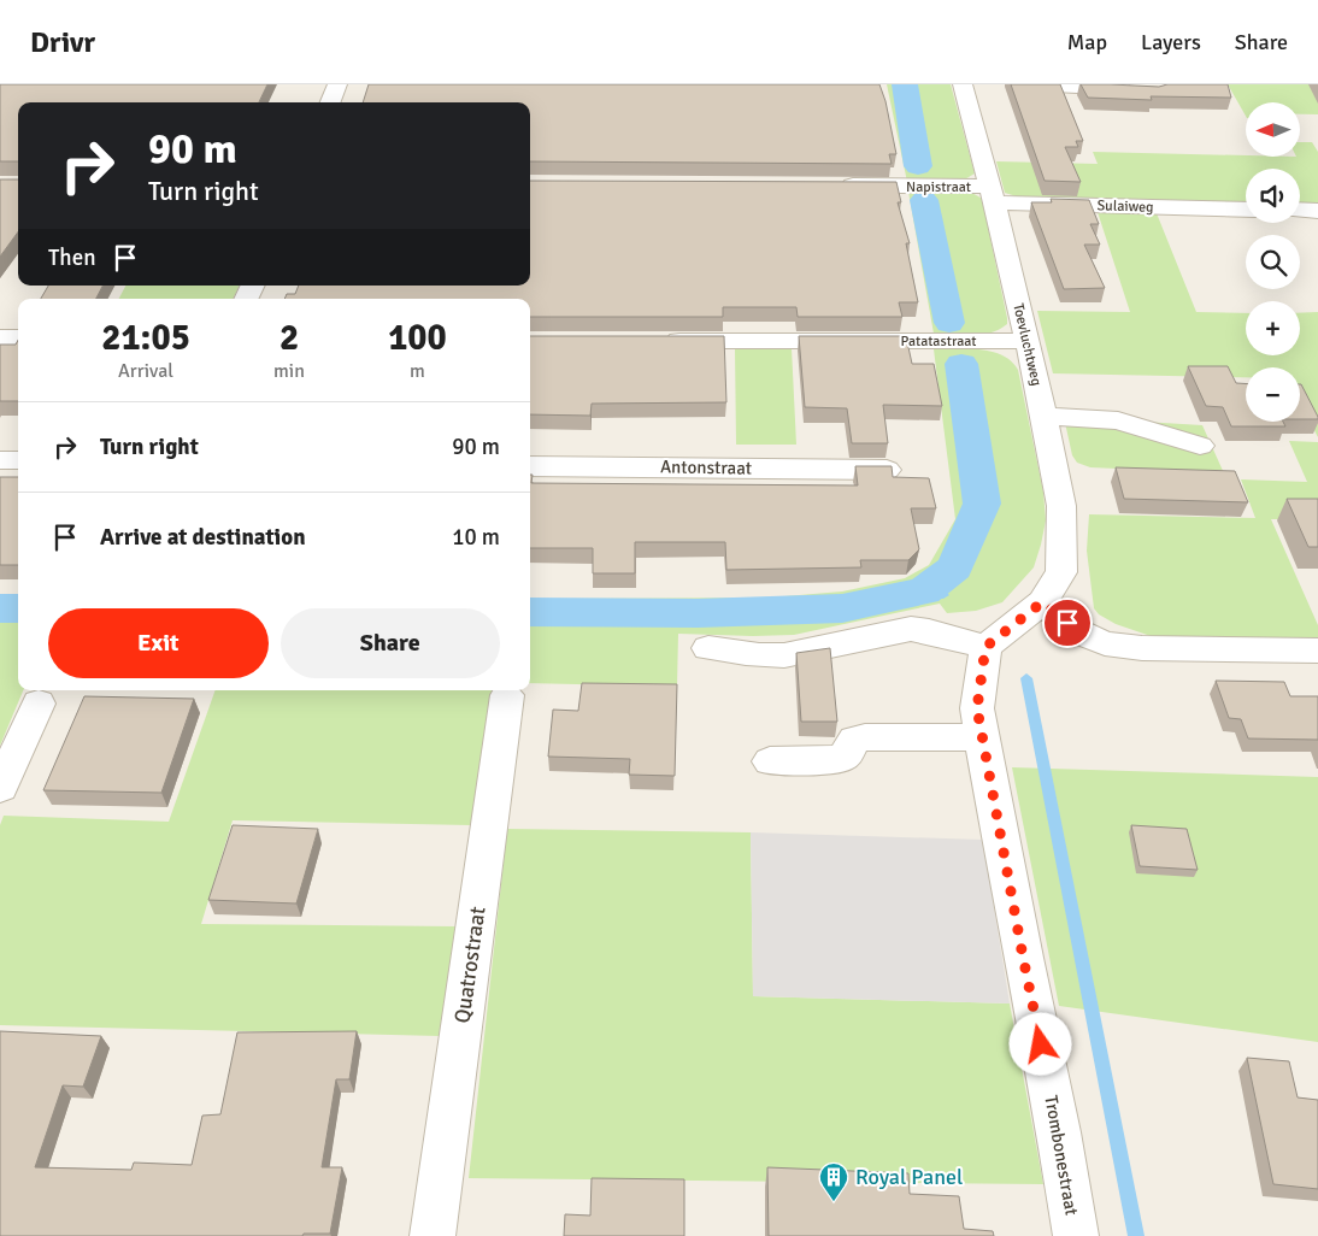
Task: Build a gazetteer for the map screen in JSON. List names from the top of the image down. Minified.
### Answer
{"streets":{"street":["Napistraat","Sulaiweg","Patatastraat","Toevluchtweg","Antonstraat","Quatrostraat","Trombonestraat"]},"crossings":[["Napistraat","Sulaiweg"],["Napistraat","Toevluchtweg"],["Sulaiweg","Toevluchtweg"],["Patatastraat","Toevluchtweg"]],"places":{"building":["Royal Panel"]},"north":"left","page":{"header":"Drivr","nav":["Map","Layers","Share"],"map_buttons":["+","−"],"turn":["90 m","Turn right"],"then":"Then","eta":["21:05","Arrival","2","min","100","m"],"list":[{"name":"Turn right","value":"90 m"},{"name":"Arrive at destination","value":"10 m"}],"buttons":["Exit","Share"]}}
